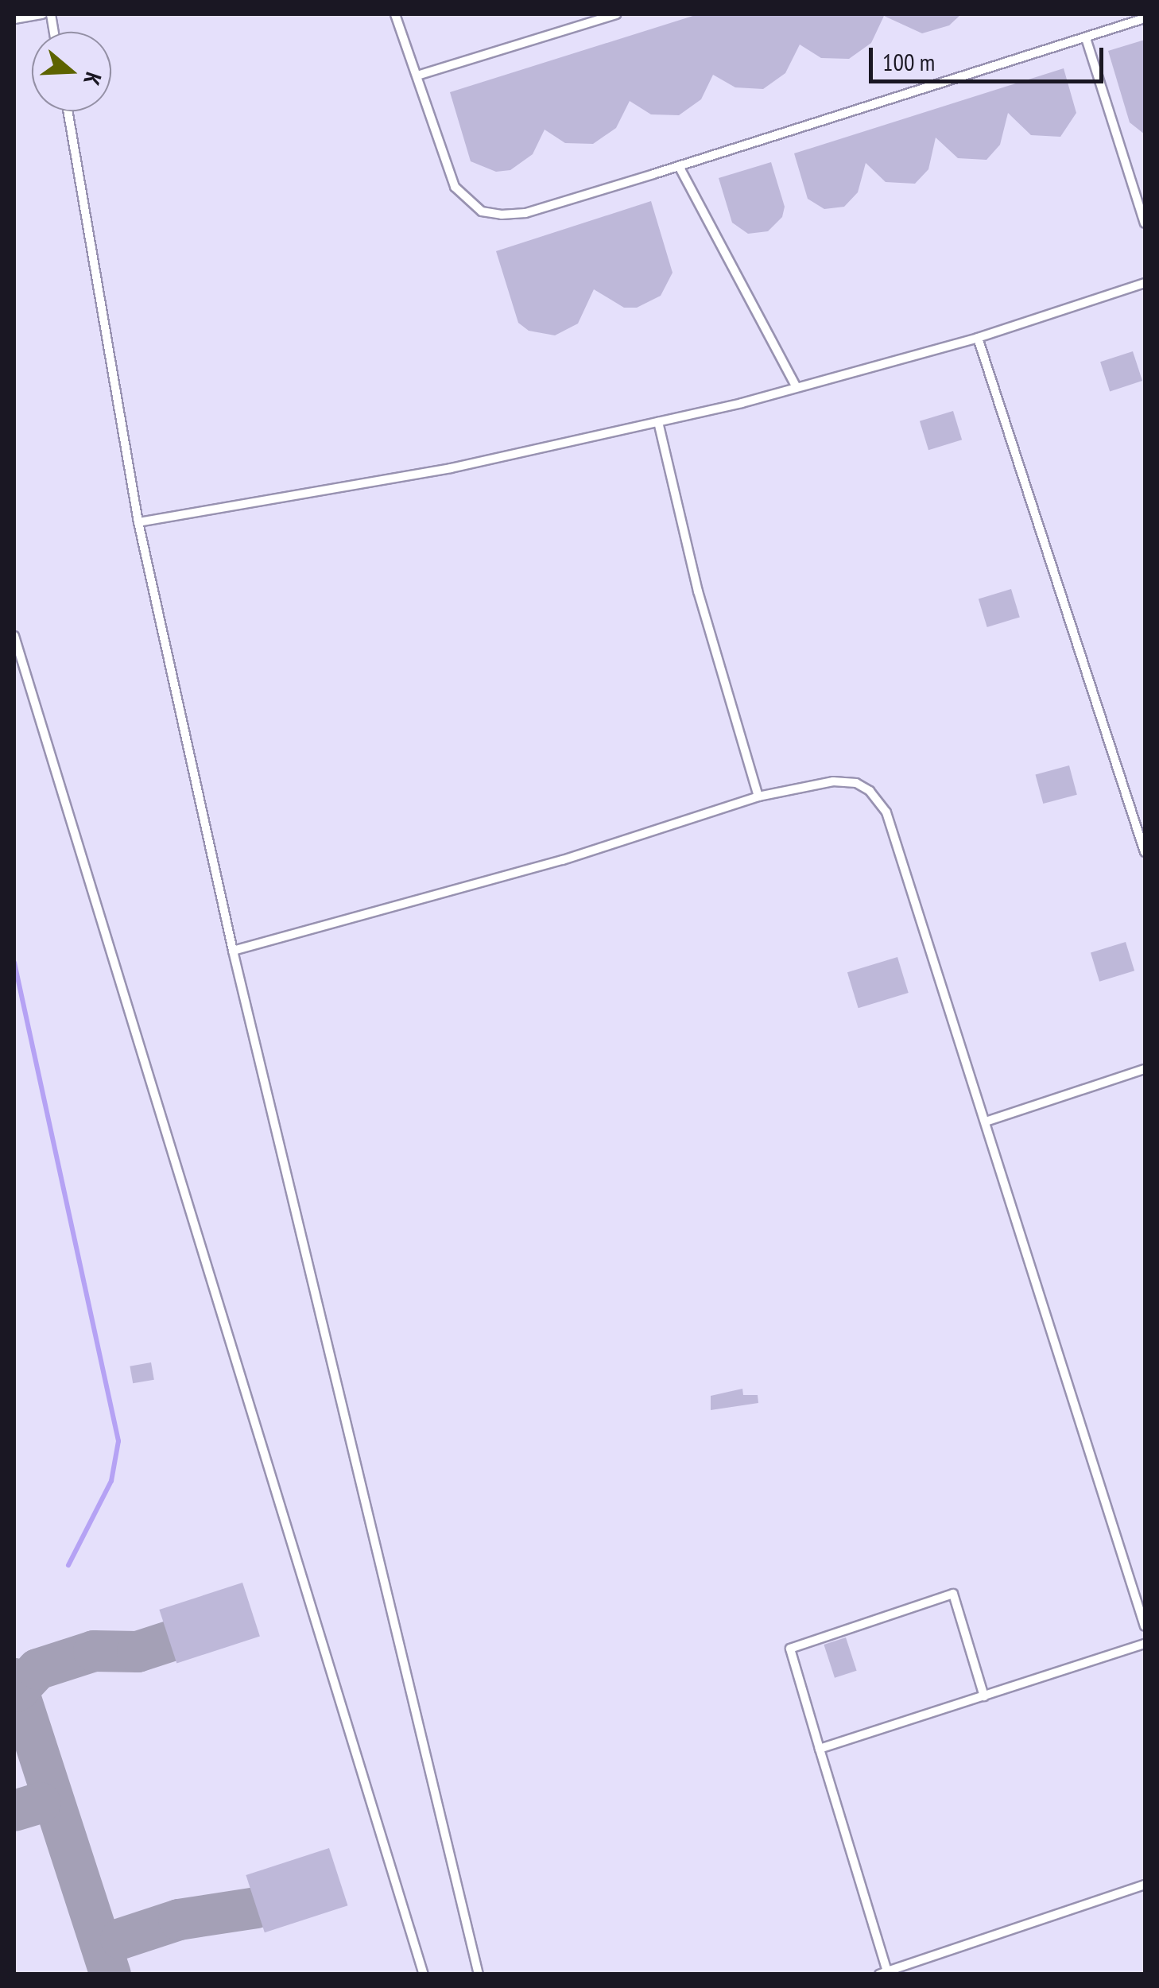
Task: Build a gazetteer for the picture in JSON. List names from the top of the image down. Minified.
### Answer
{"scale_bar":"100 m","north":"right"}
